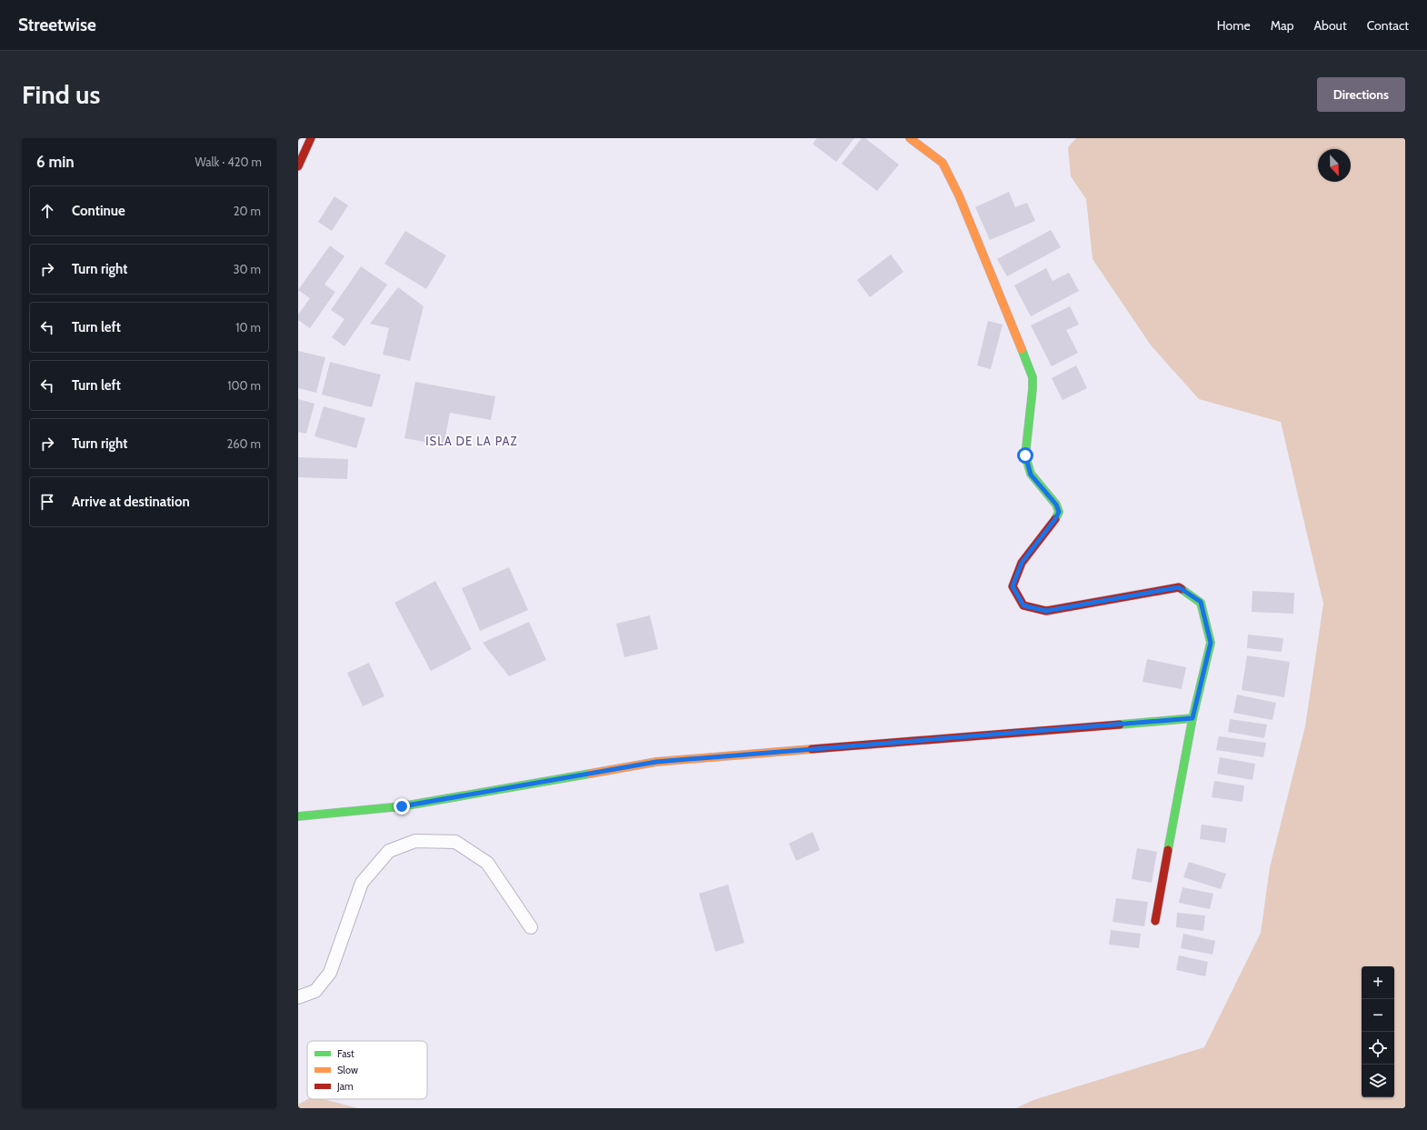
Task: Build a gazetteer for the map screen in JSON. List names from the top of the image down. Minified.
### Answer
{"districts":["ISLA DE LA PAZ"],"legend":["Fast","Slow","Jam"],"north":"bottom","page":{"header":"Streetwise","nav":["Home","Map","About","Contact"],"buttons":"Directions","title":"Find us","heading":["6 min","Walk · 420 m"],"list":[["Continue","20 m"],["Turn right","30 m"],["Turn left","10 m"],["Turn left","100 m"],["Turn right","260 m"],"Arrive at destination"],"map_buttons":["+","−"]}}
